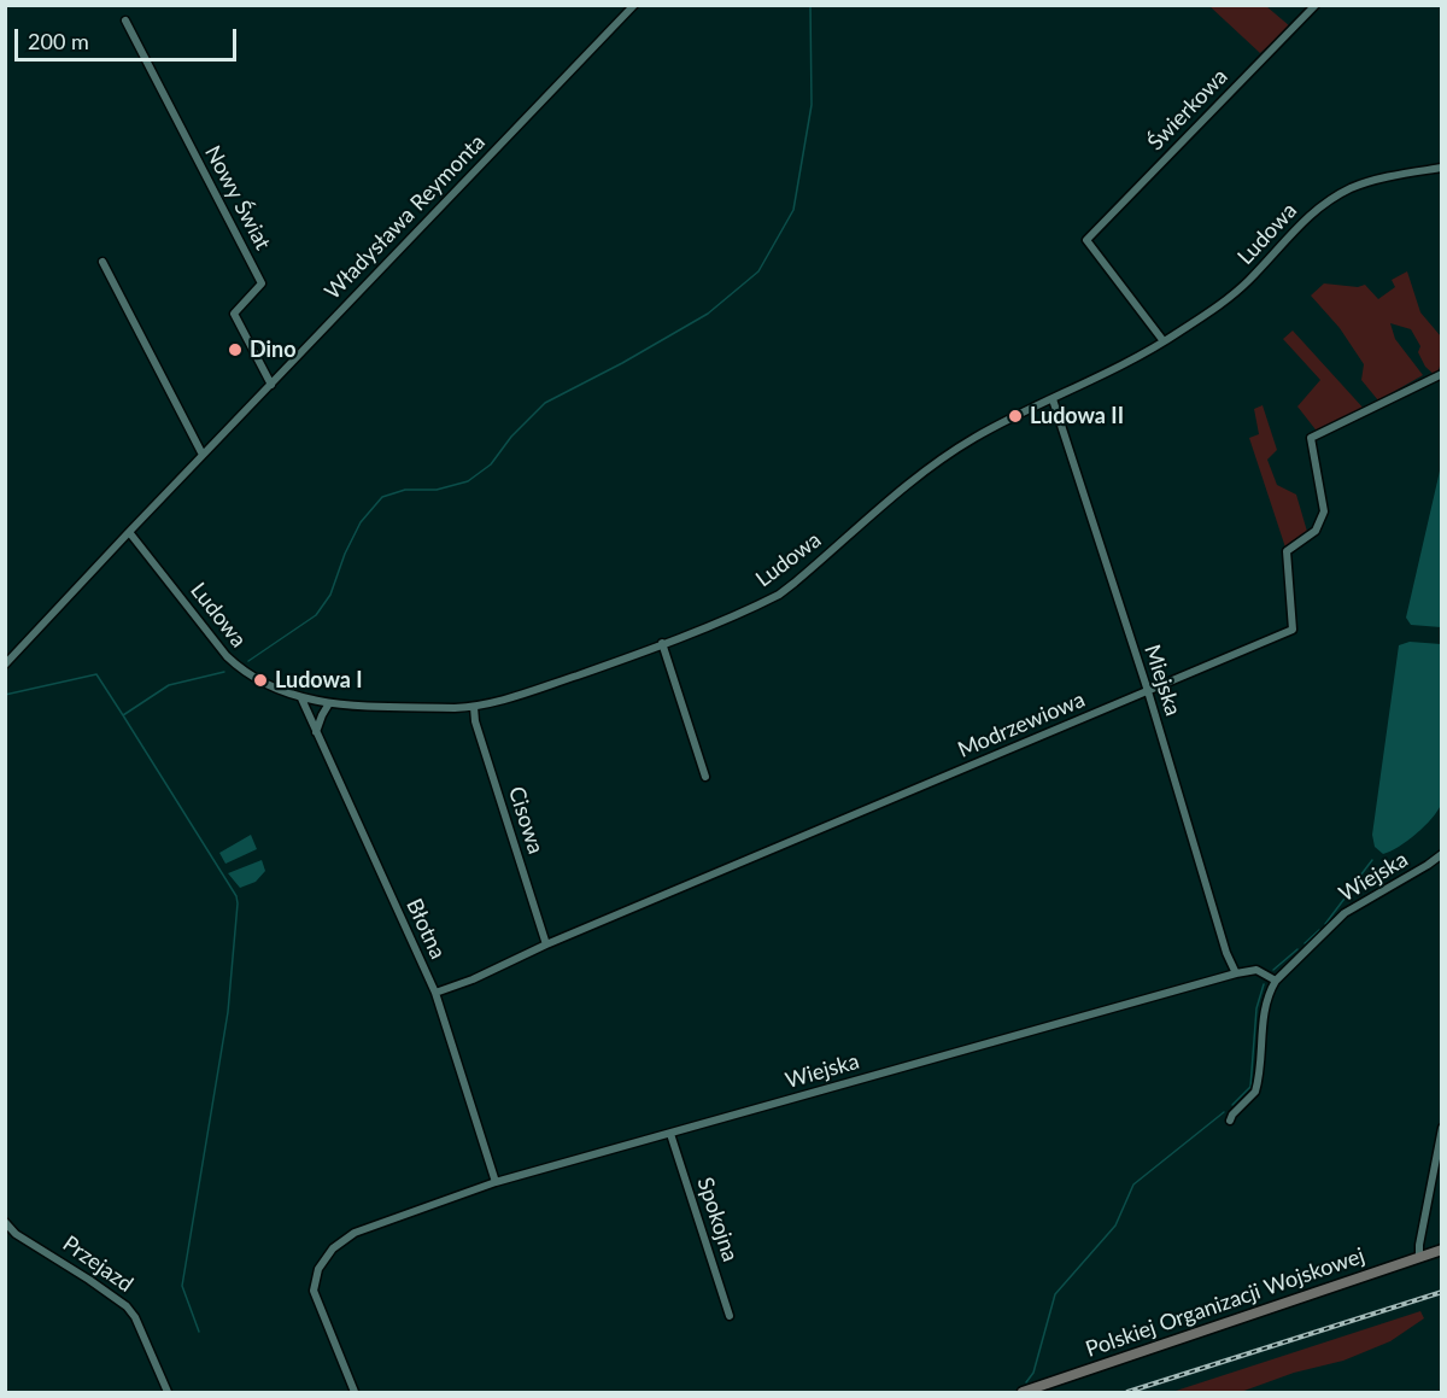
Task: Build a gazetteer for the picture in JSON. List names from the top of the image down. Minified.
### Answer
{"streets":{"main road":["Polskiej Organizacji Wojskowej"],"street":["Świerkowa","Nowy Świat","Władysława Reymonta","Ludowa","Miejska","Modrzewiowa","Cisowa","Wiejska","Błotna","Spokojna","Przejazd"]},"crossings":[["Świerkowa","Ludowa"],["Nowy Świat","Władysława Reymonta"],["Władysława Reymonta","Ludowa"],["Ludowa","Miejska"],["Ludowa","Cisowa"],["Ludowa","Błotna"],["Miejska","Modrzewiowa"],["Miejska","Wiejska"],["Modrzewiowa","Cisowa"],["Modrzewiowa","Błotna"],["Wiejska","Błotna"],["Wiejska","Spokojna"]],"places":["Dino","Ludowa II","Ludowa I"],"scale_bar":"200 m"}
